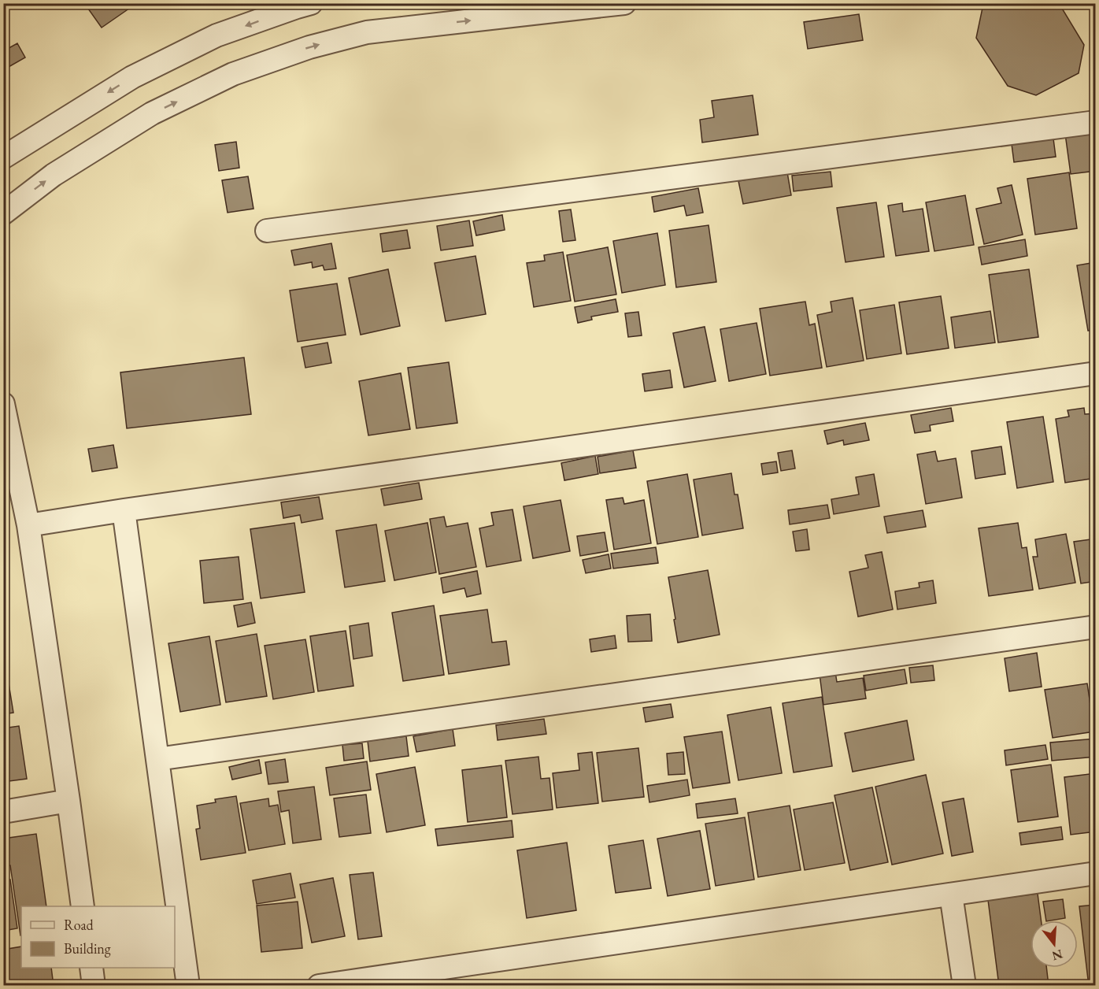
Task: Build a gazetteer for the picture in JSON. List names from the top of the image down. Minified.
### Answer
{"legend":["Road","Building"],"north":"bottom"}
